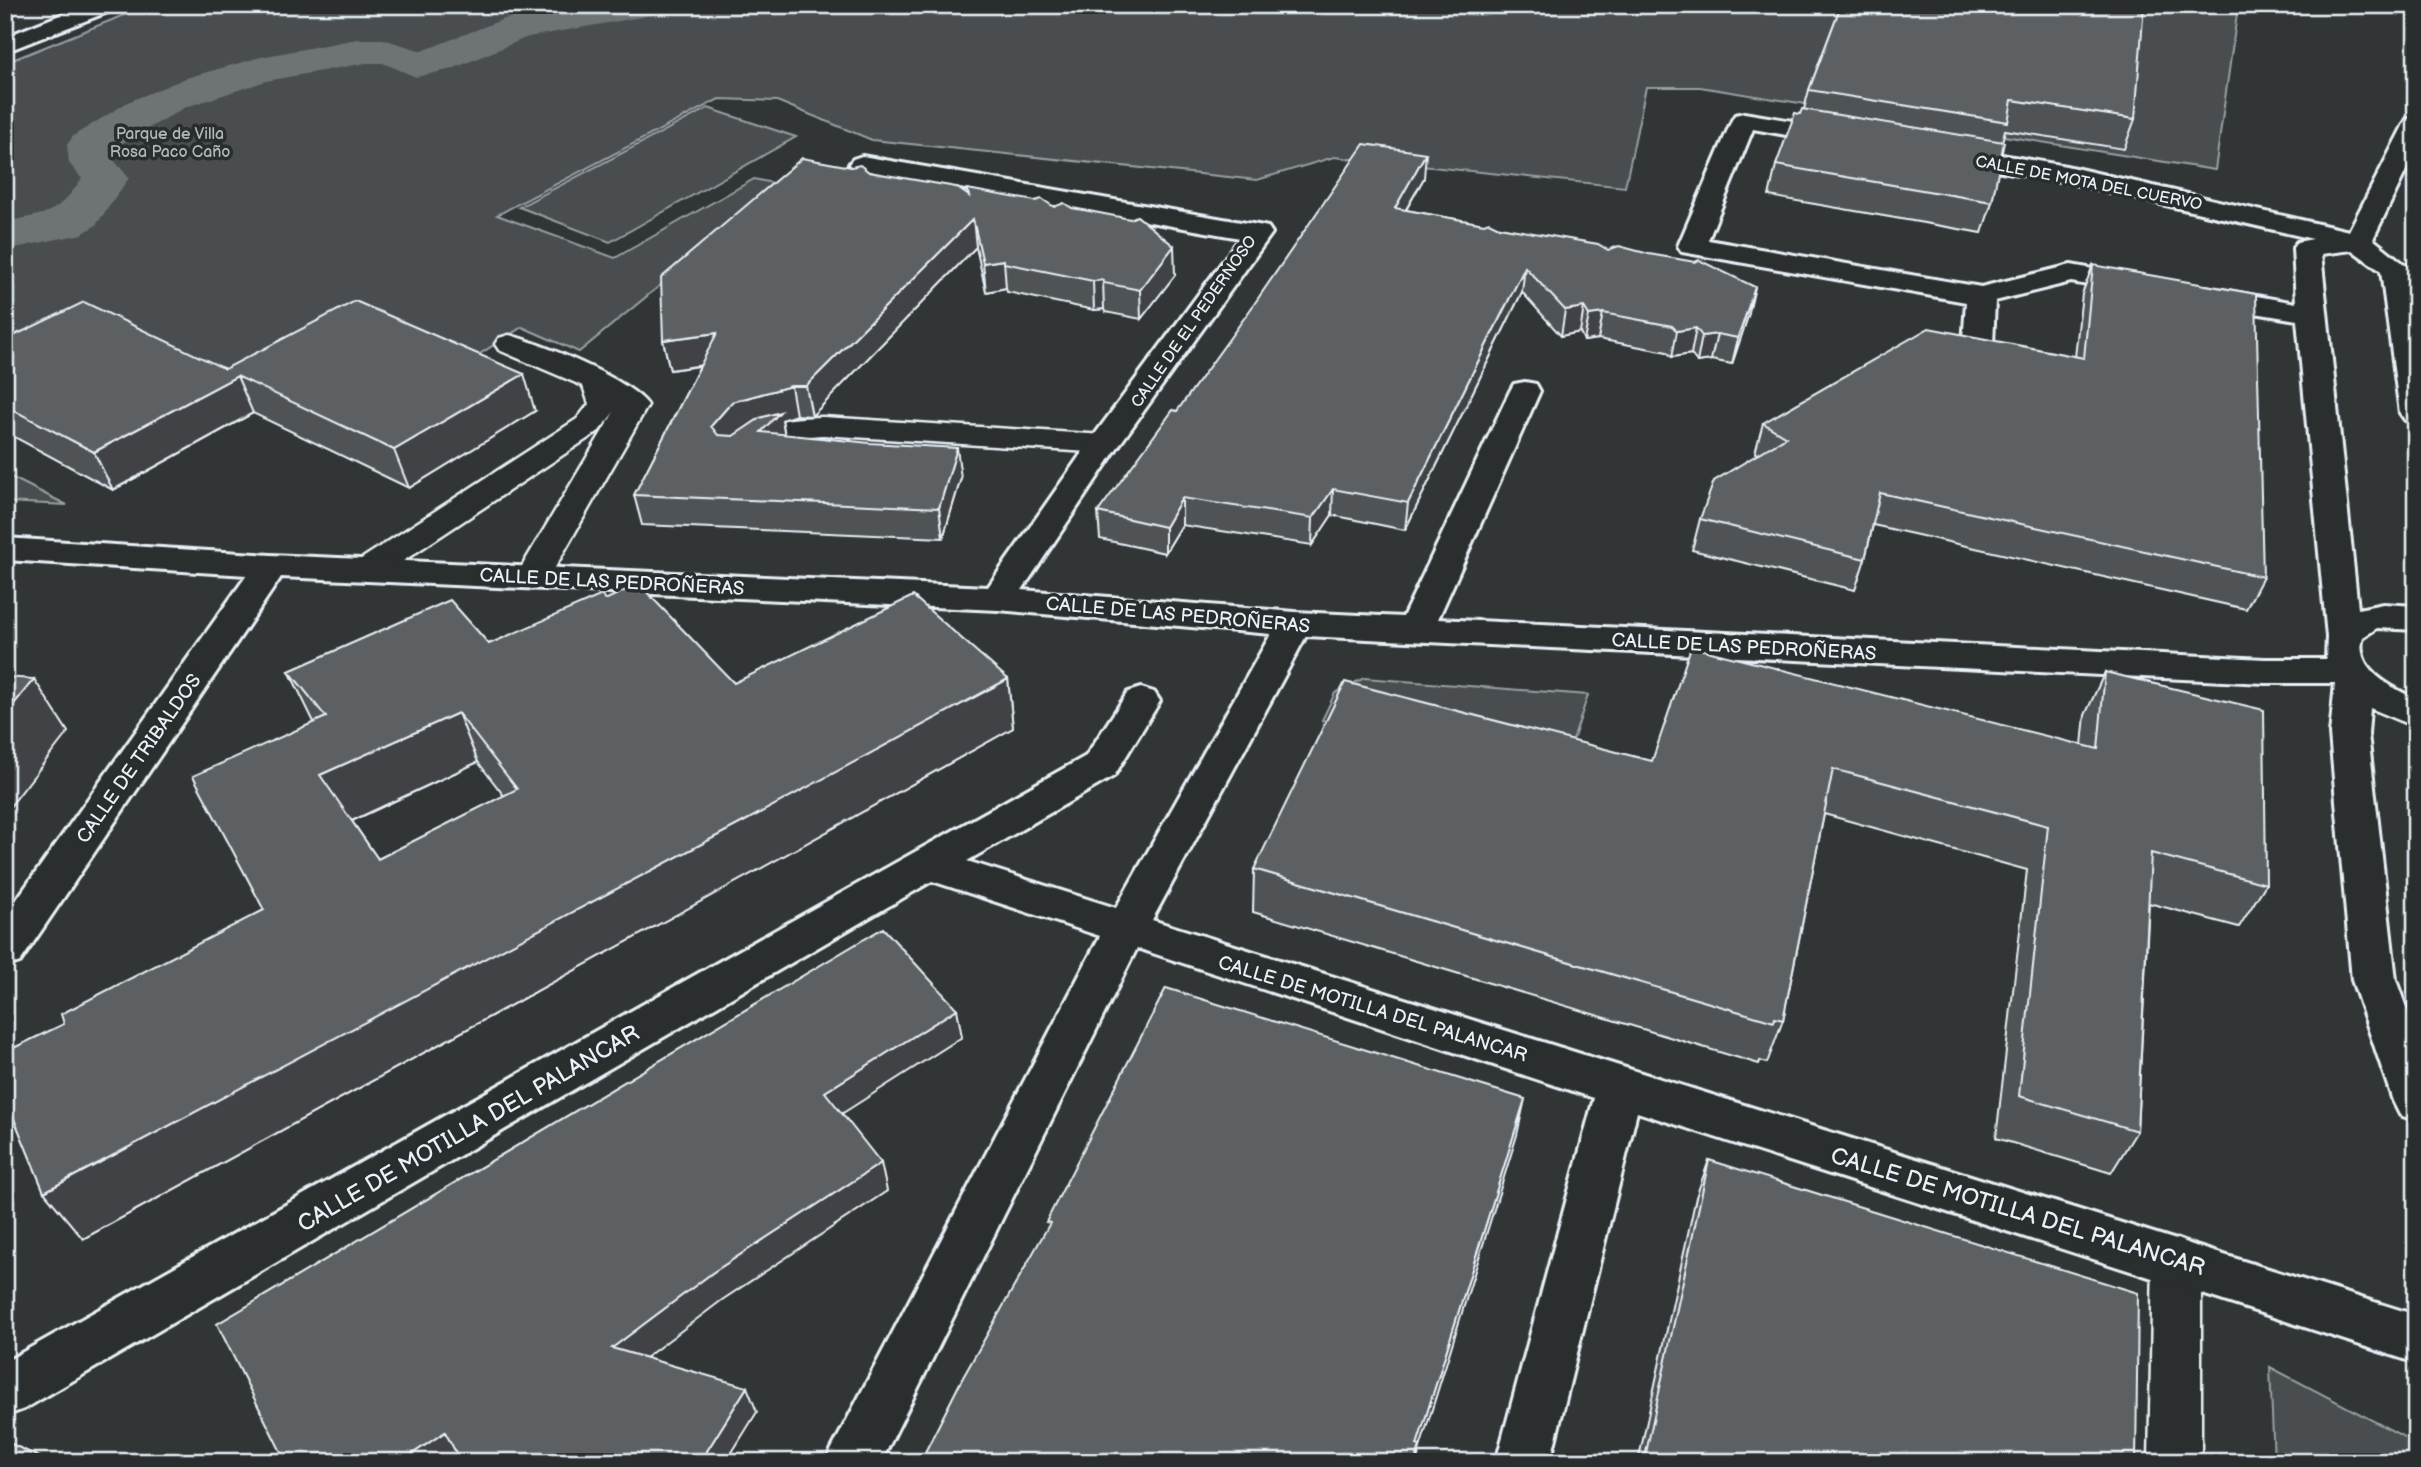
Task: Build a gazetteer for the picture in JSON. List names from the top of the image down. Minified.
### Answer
{"streets":{"street":["CALLE DE MOTA DEL CUERVO","CALLE DE EL PEDERNOSO","CALLE DE LAS PEDROÑERAS","CALLE DE TRIBALDOS","CALLE DE MOTILLA DEL PALANCAR"]},"crossings":[["CALLE DE EL PEDERNOSO","CALLE DE LAS PEDROÑERAS"],["CALLE DE LAS PEDROÑERAS","CALLE DE TRIBALDOS"]],"parks":["Parque de Villa Rosa Paco Caño"]}
